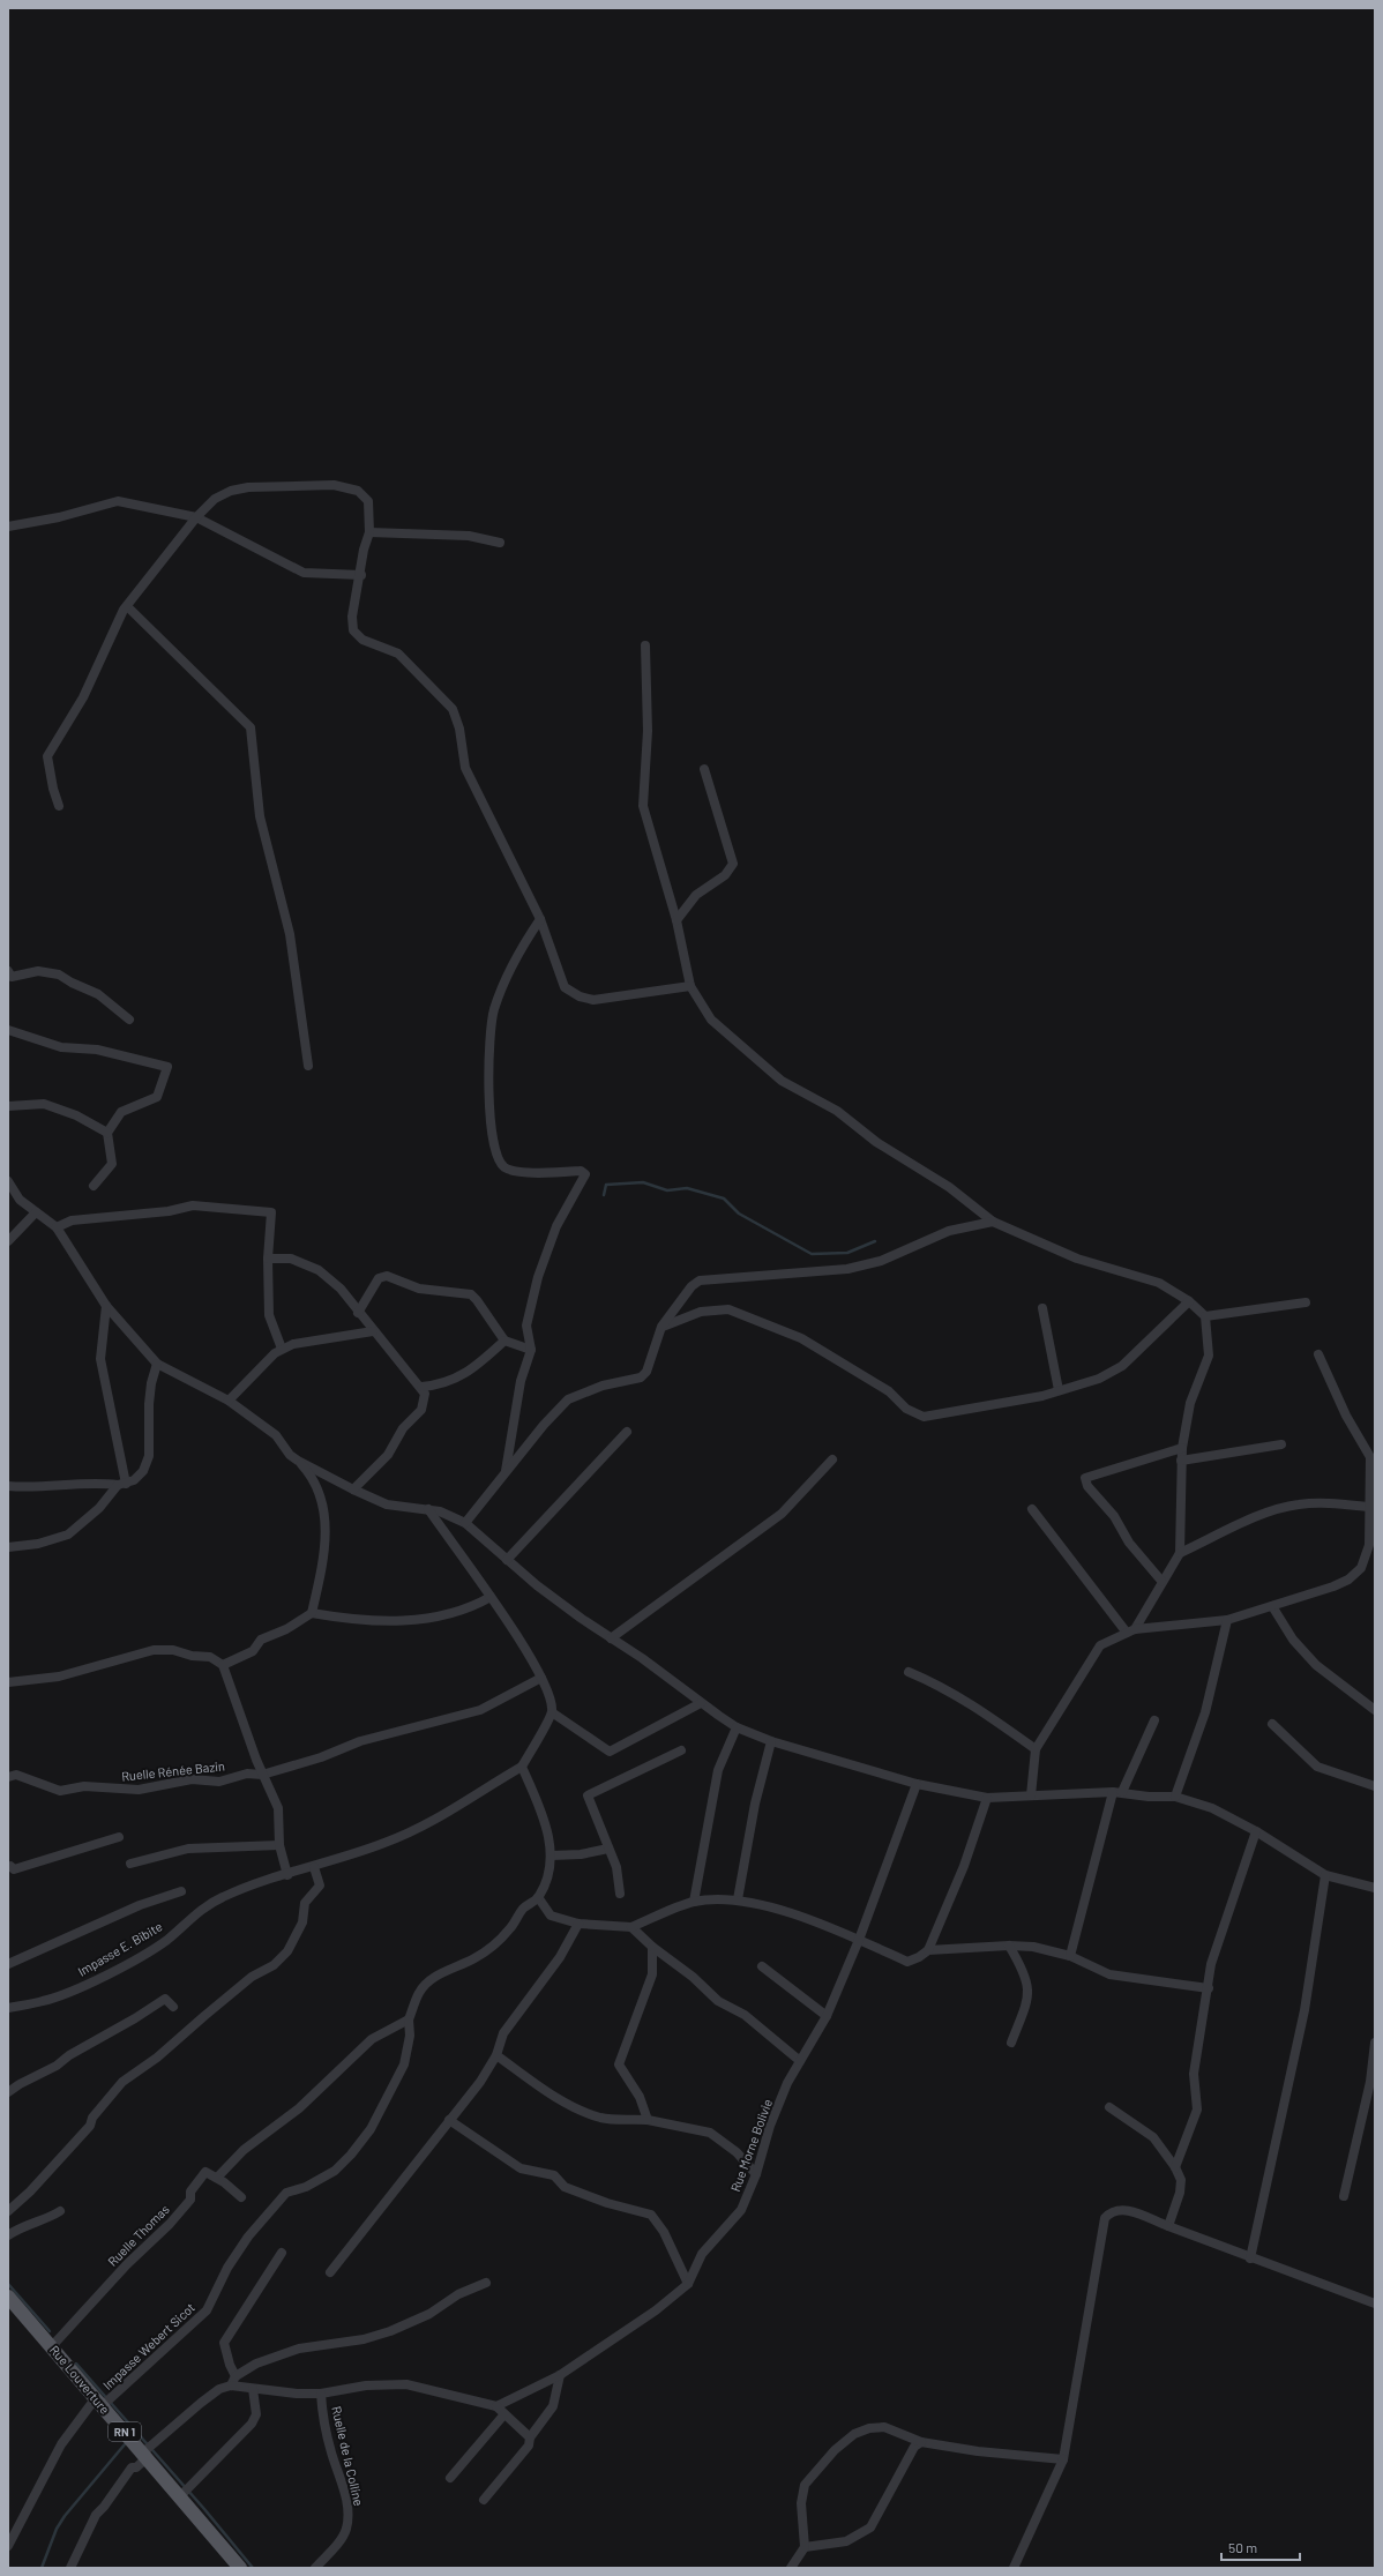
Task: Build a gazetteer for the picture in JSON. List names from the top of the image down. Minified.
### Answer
{"streets":{"main road":["Rue Louverture","RN 1"],"street":["Ruelle Rénée Bazin","Impasse E. Bibite","Rue Morne Bolivie","Ruelle Thomas","Impasse Webert Sicot","Ruelle de la Colline"]},"crossings":[["Ruelle Thomas","Rue Louverture"],["Impasse Webert Sicot","Rue Louverture"]],"scale_bar":"50 m"}
